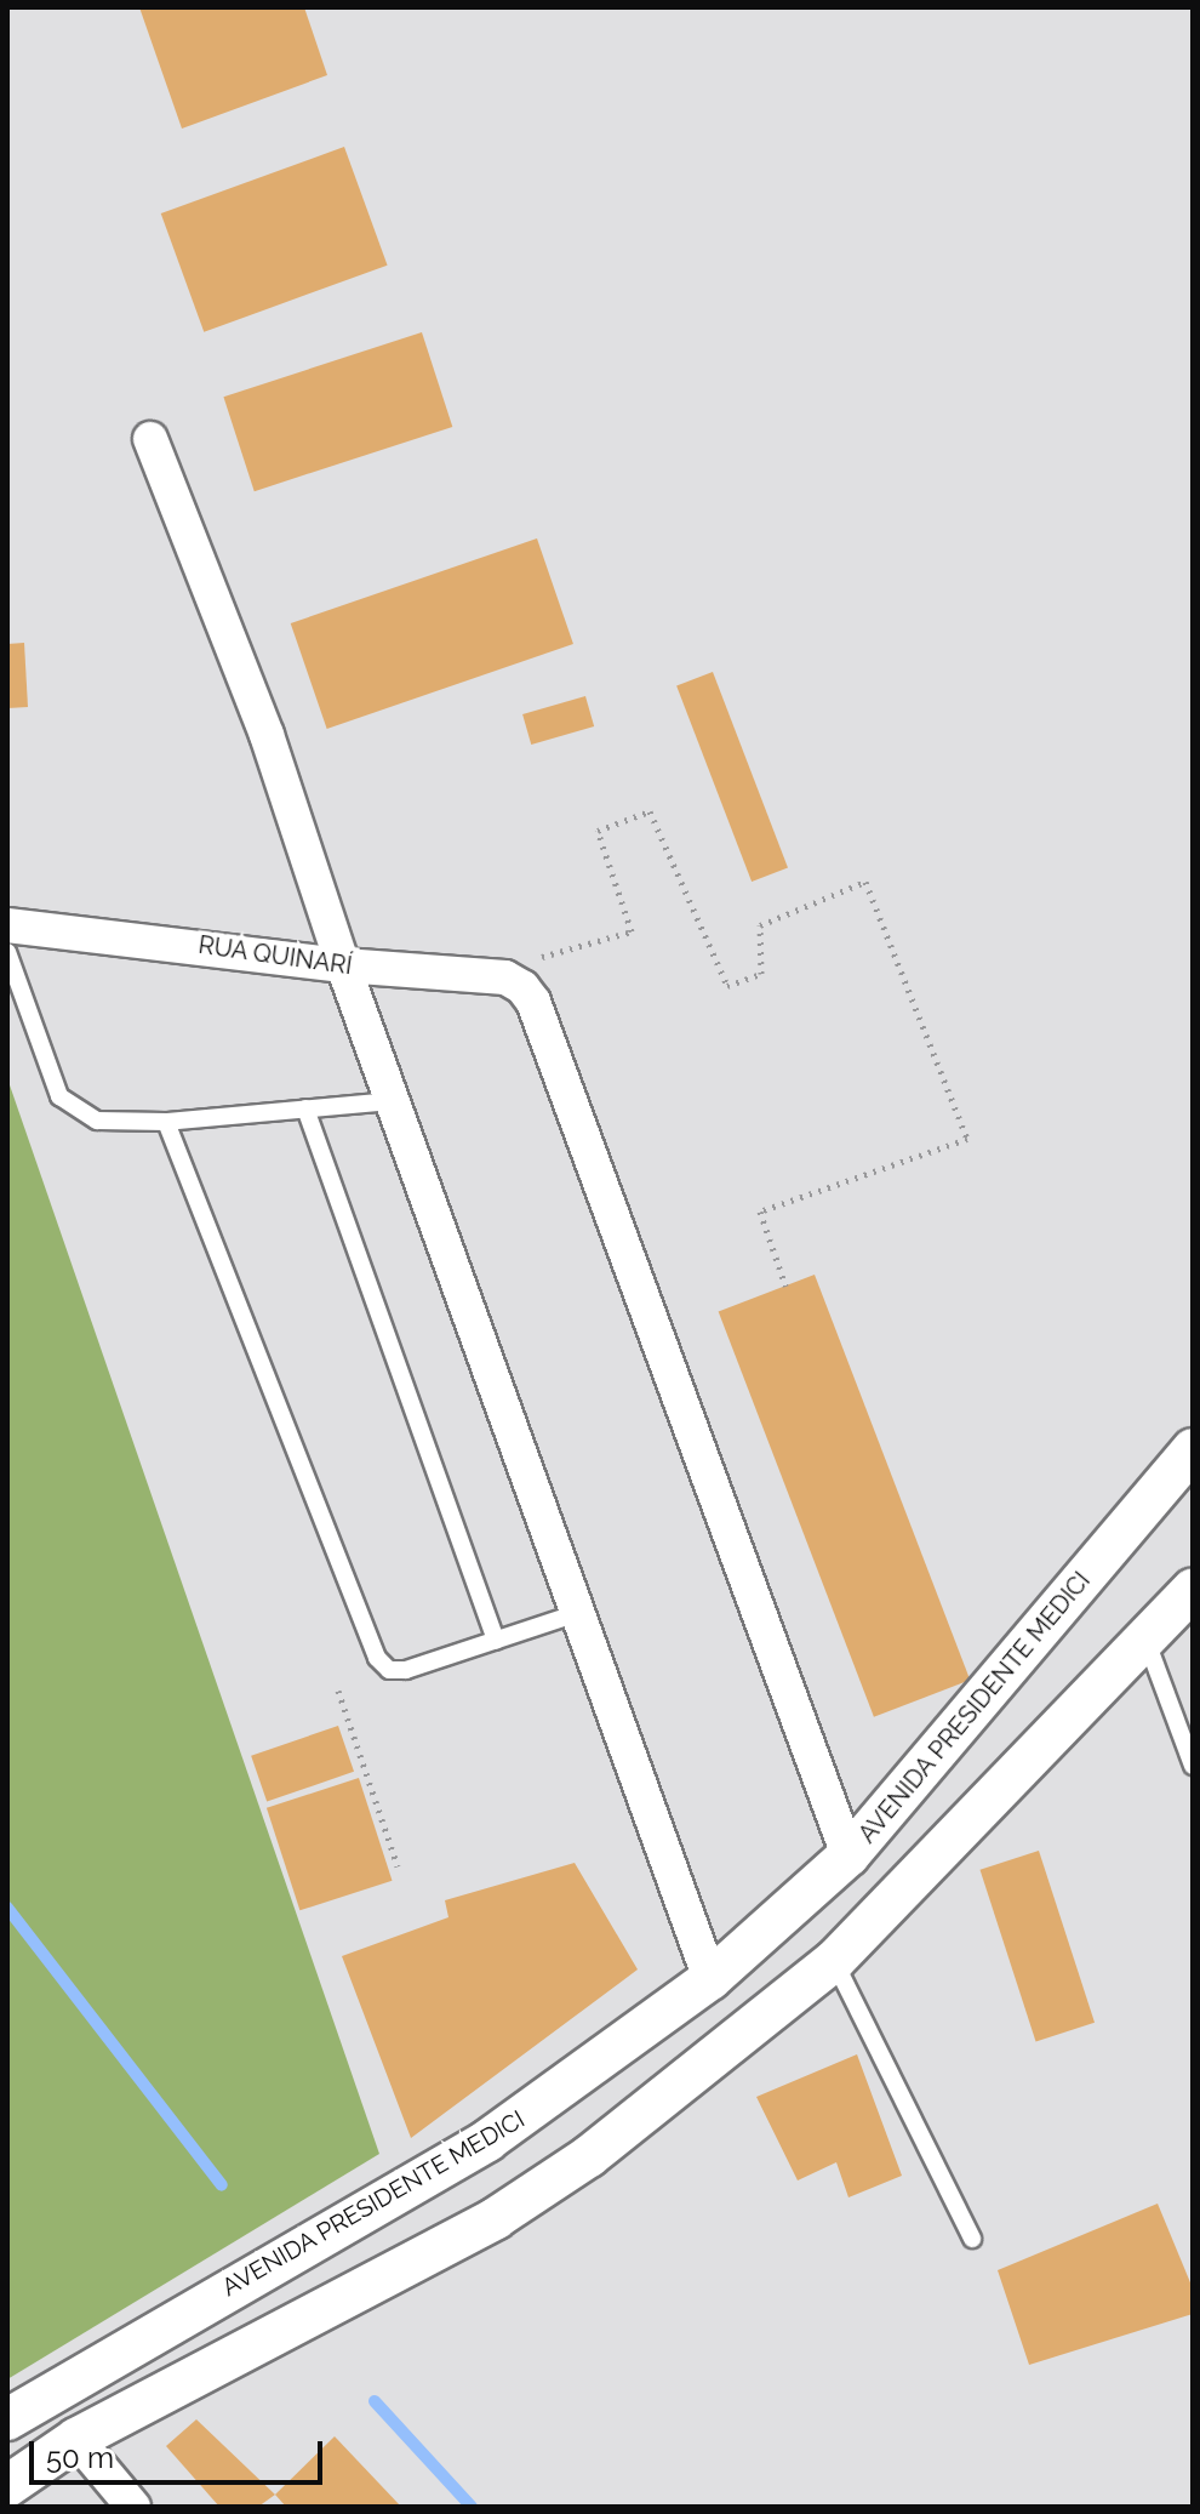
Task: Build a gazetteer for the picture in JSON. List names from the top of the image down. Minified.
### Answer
{"streets":{"street":["RUA QUINARÍ","AVENIDA PRESIDENTE MEDICI"]},"scale_bar":"50 m"}
